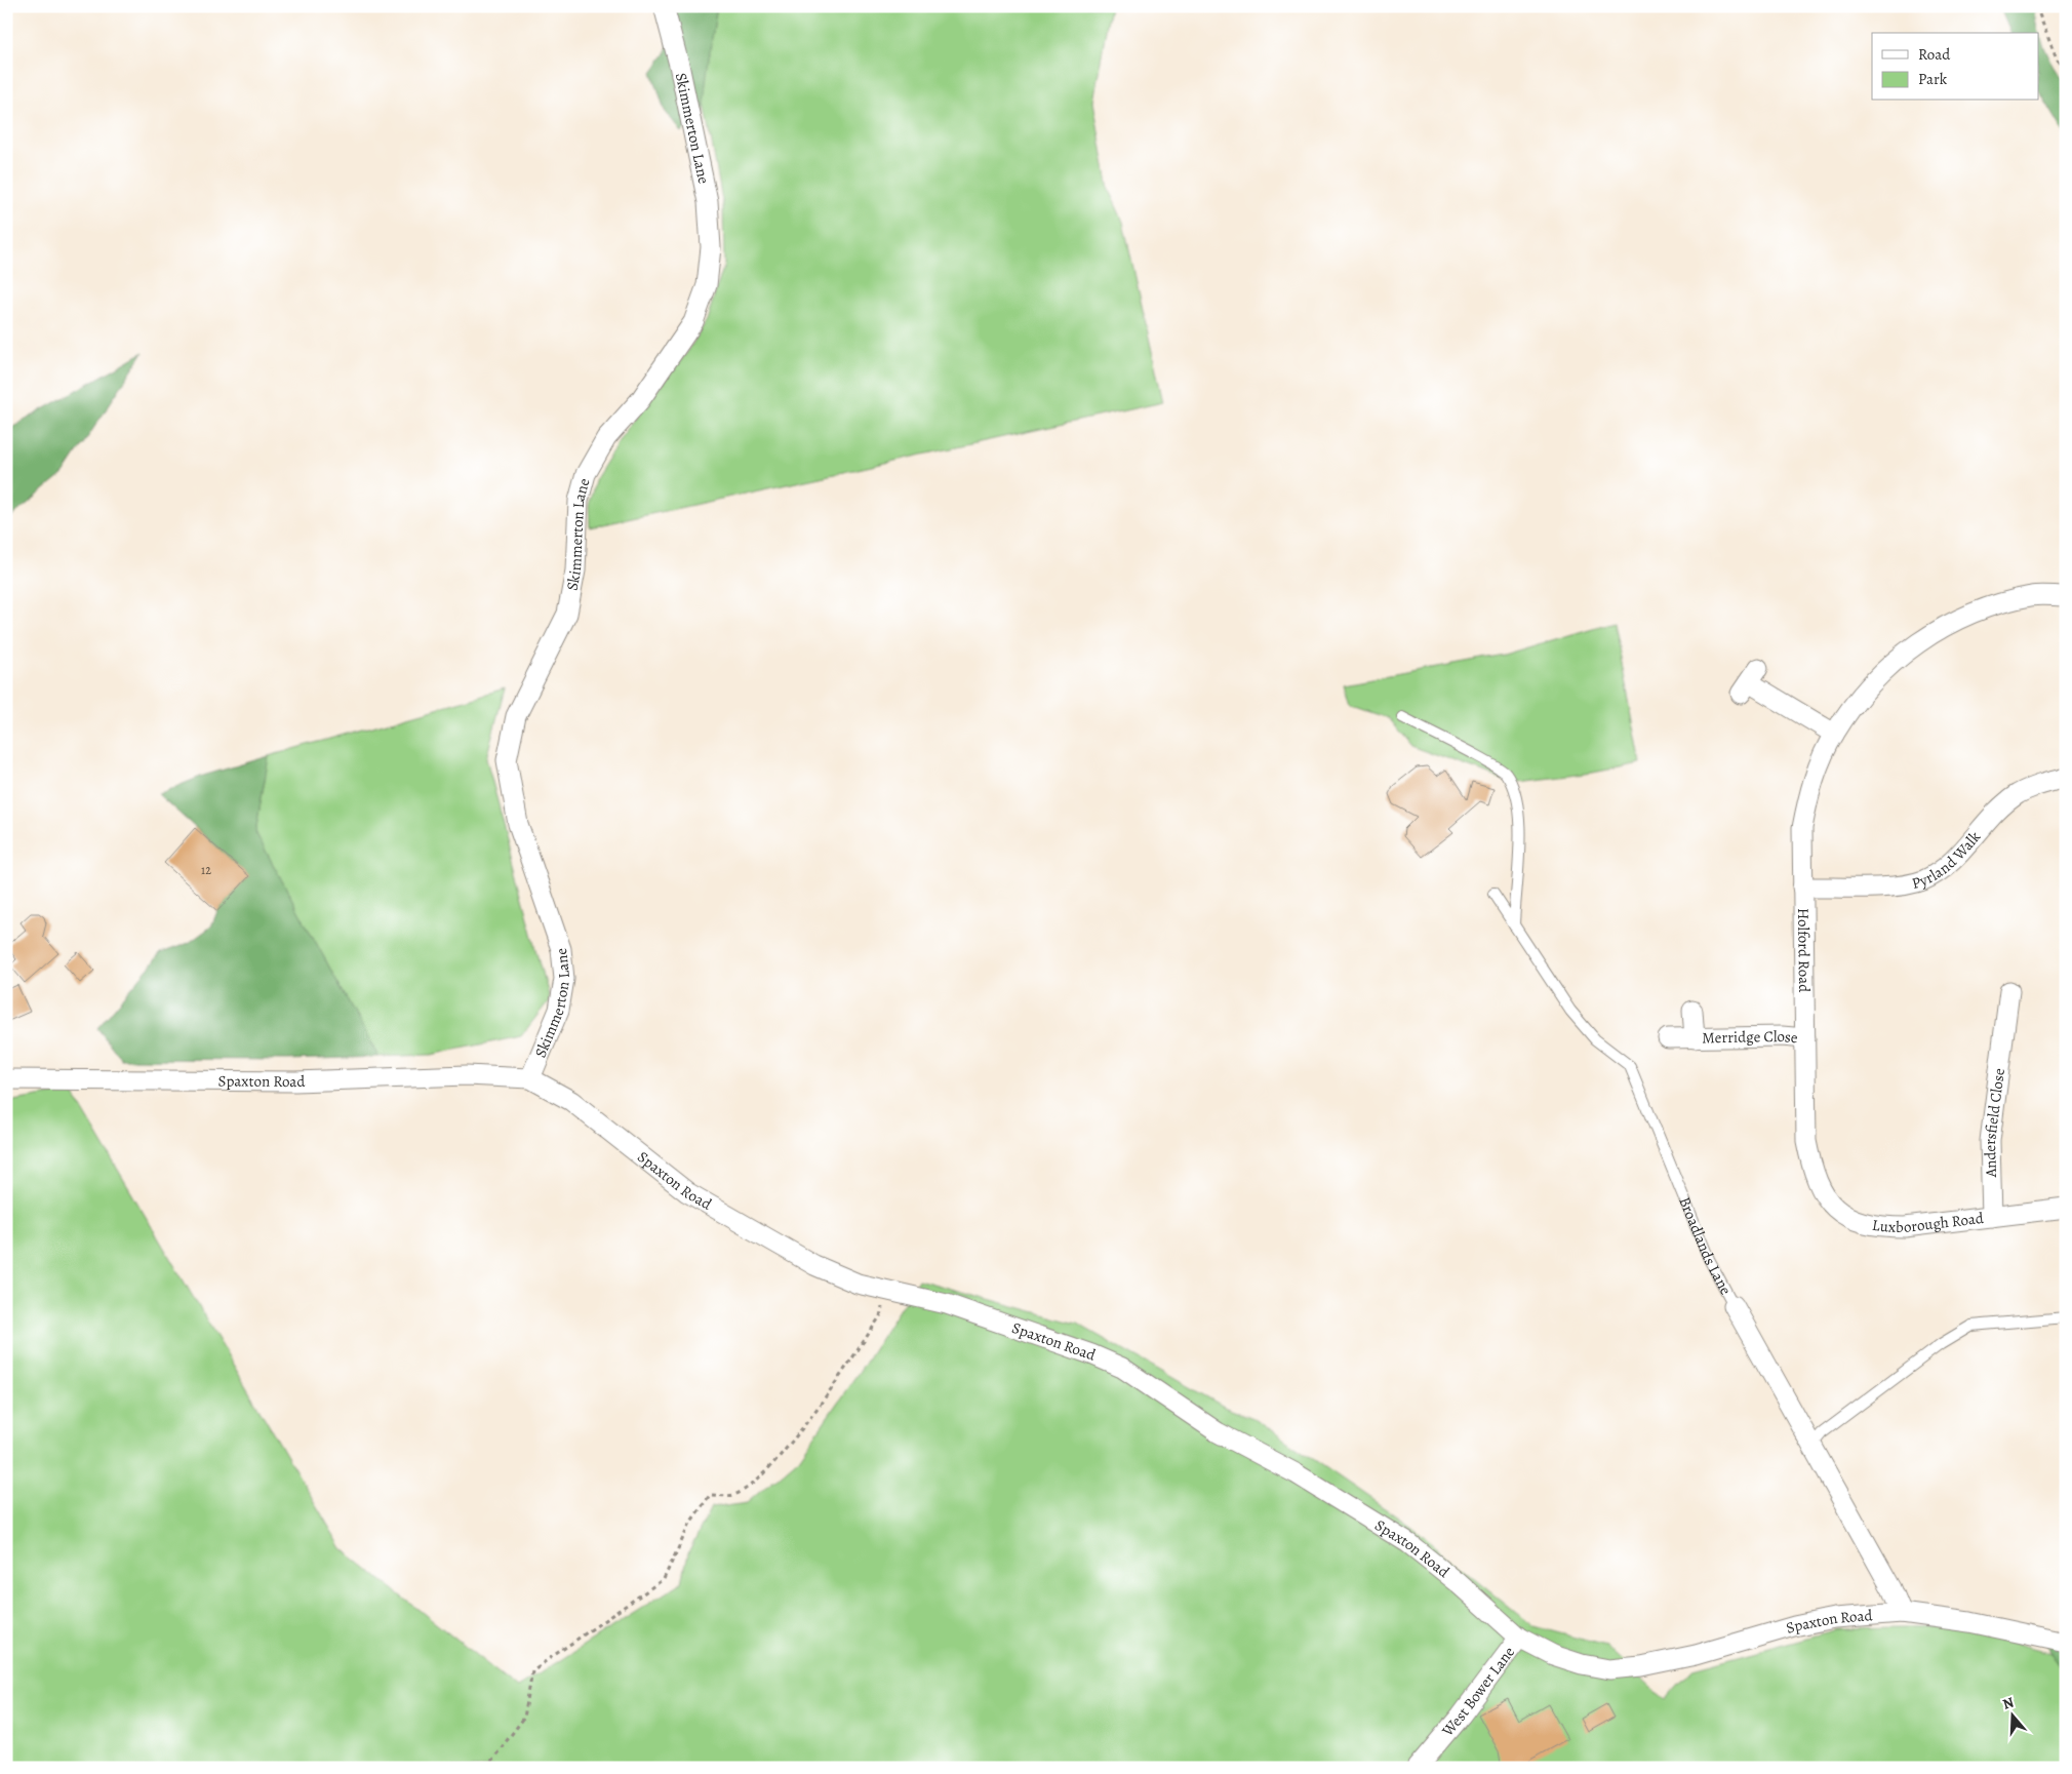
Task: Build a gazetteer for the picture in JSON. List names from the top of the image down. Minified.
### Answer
{"streets":{"street":["Skimmerton Lane","Pyrland Walk","Holford Road","Merridge Close","Spaxton Road","Andersfield Close","Luxborough Road","Broadlands Lane","West Bower Lane"]},"crossings":[["Skimmerton Lane","Spaxton Road"],["Pyrland Walk","Holford Road"],["Holford Road","Merridge Close"],["Holford Road","Luxborough Road"],["Spaxton Road","Broadlands Lane"],["Spaxton Road","West Bower Lane"],["Andersfield Close","Luxborough Road"]],"house_numbers":["12"],"legend":["Road","Park"],"north":"top"}
